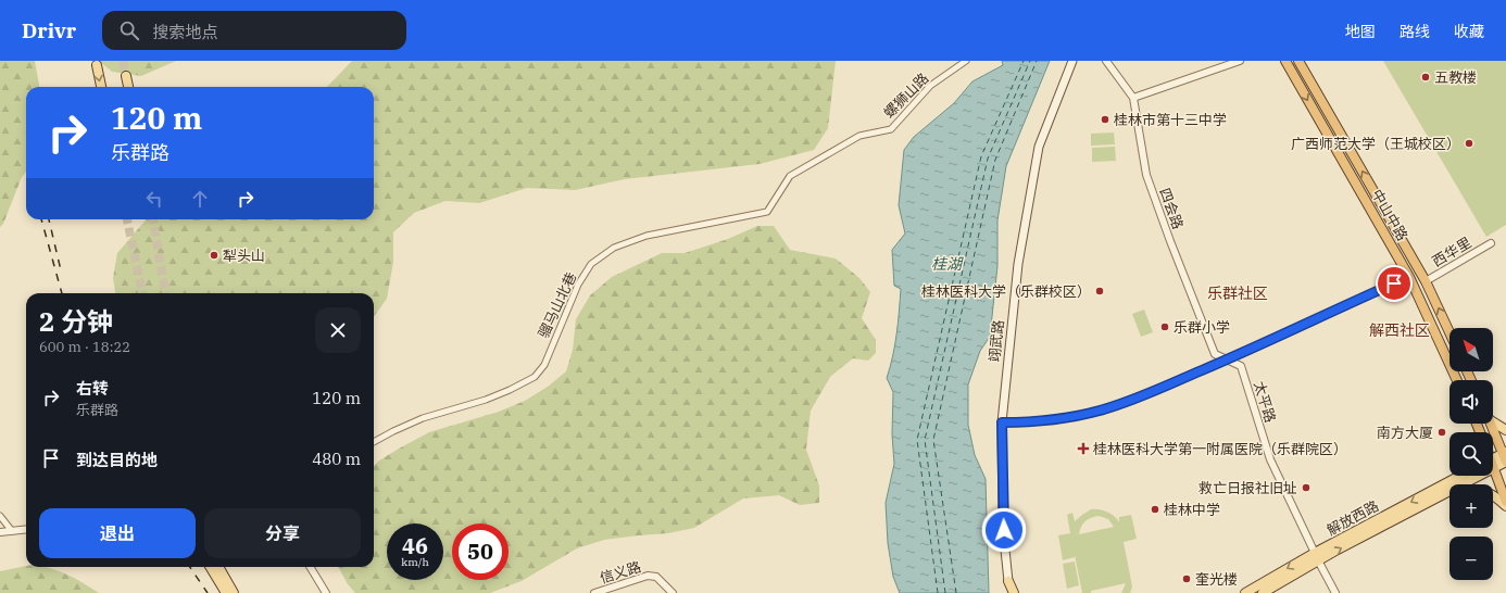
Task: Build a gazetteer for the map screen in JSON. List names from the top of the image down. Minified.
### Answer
{"streets":{"highway":["中山中路"],"main road":["翊武路","解放西路"],"street":["螺狮山路","四会路","西华里","骝马山北巷","太平路","信义路"]},"crossings":[["螺狮山路","骝马山北巷"],["四会路","太平路"],["中山中路","西华里"],["太平路","解放西路"]],"districts":["乐群社区","解西社区"],"water":["桂湖"],"places":{"other":["五教楼","桂林市第十三中学","广西师范大学（王城校区）","犁头山","桂林医科大学（乐群校区）","乐群小学","南方大厦","救亡日报社旧址","桂林中学","奎光楼"],"health":["桂林医科大学第一附属医院（乐群院区）"]},"north":"top left","page":{"header":"Drivr","search":"搜索地点","nav":["地图","路线","收藏"],"turn":["120 m","乐群路"],"heading":["2 分钟","600 m · 18:22"],"map_buttons":["+","−"],"list":[{"name":"右转","note":"乐群路","value":"120 m"},{"name":"到达目的地","value":"480 m"}],"buttons":["退出","分享"],"speed":"46 km/h","limit":"50"}}
